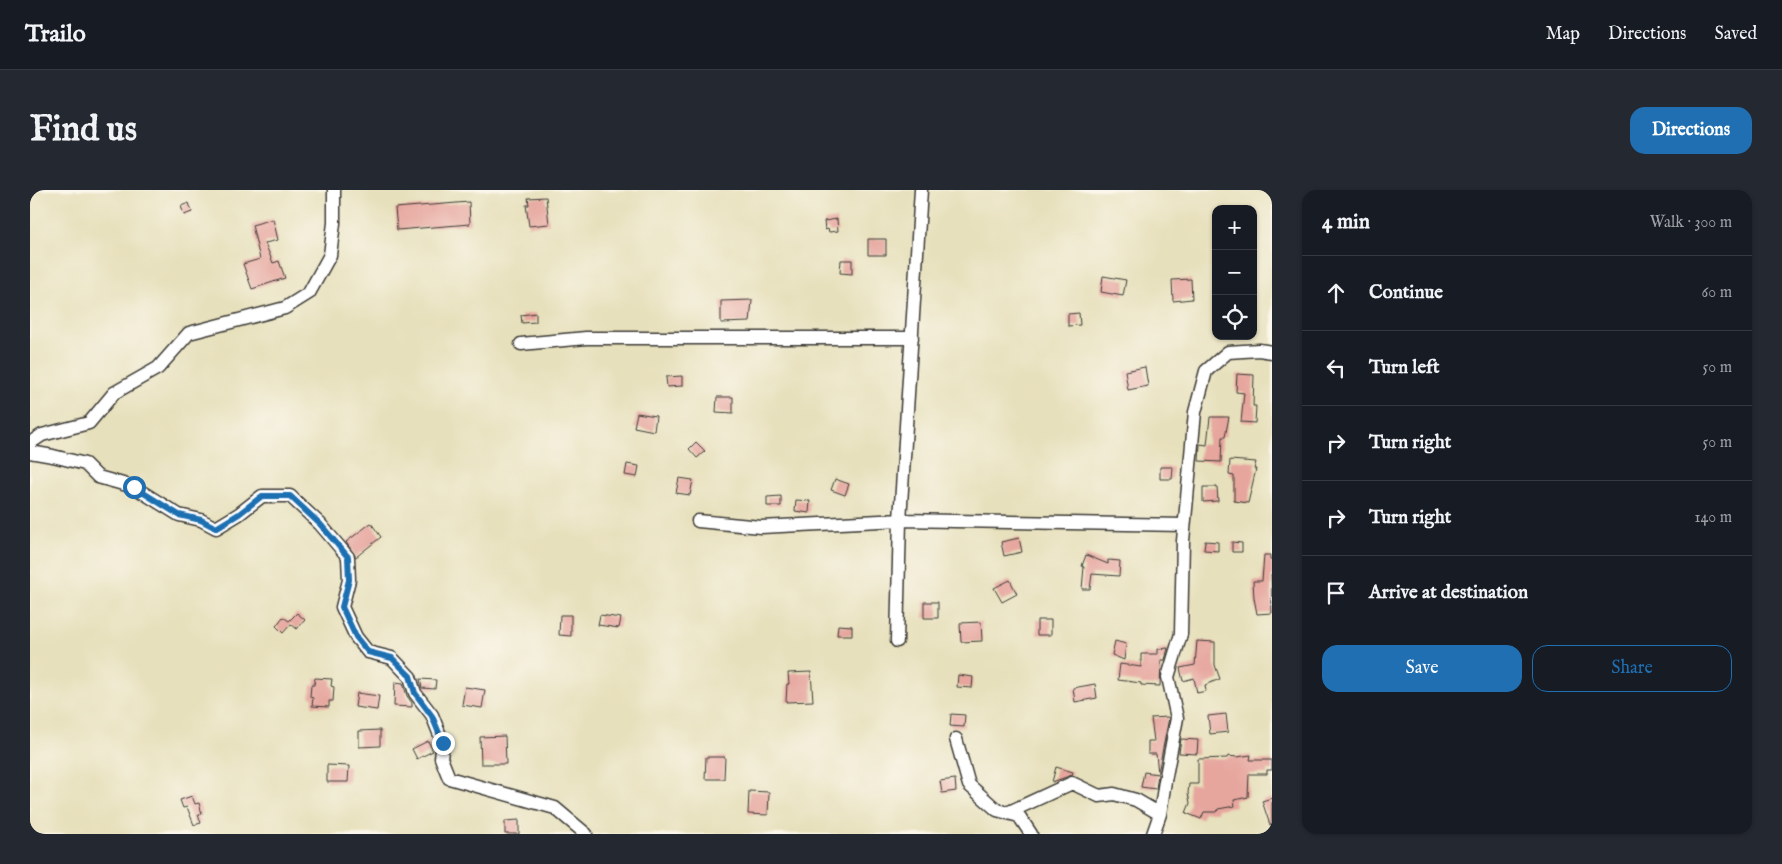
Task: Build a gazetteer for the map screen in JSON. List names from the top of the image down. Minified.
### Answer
{"page":{"header":"Trailo","nav":["Map","Directions","Saved"],"buttons":["Directions",["Save","Share"]],"title":"Find us","heading":["4 min","Walk · 300 m"],"map_buttons":["+","−"],"list":[["Continue","60 m"],["Turn left","50 m"],["Turn right","50 m"],["Turn right","140 m"],"Arrive at destination"]}}
